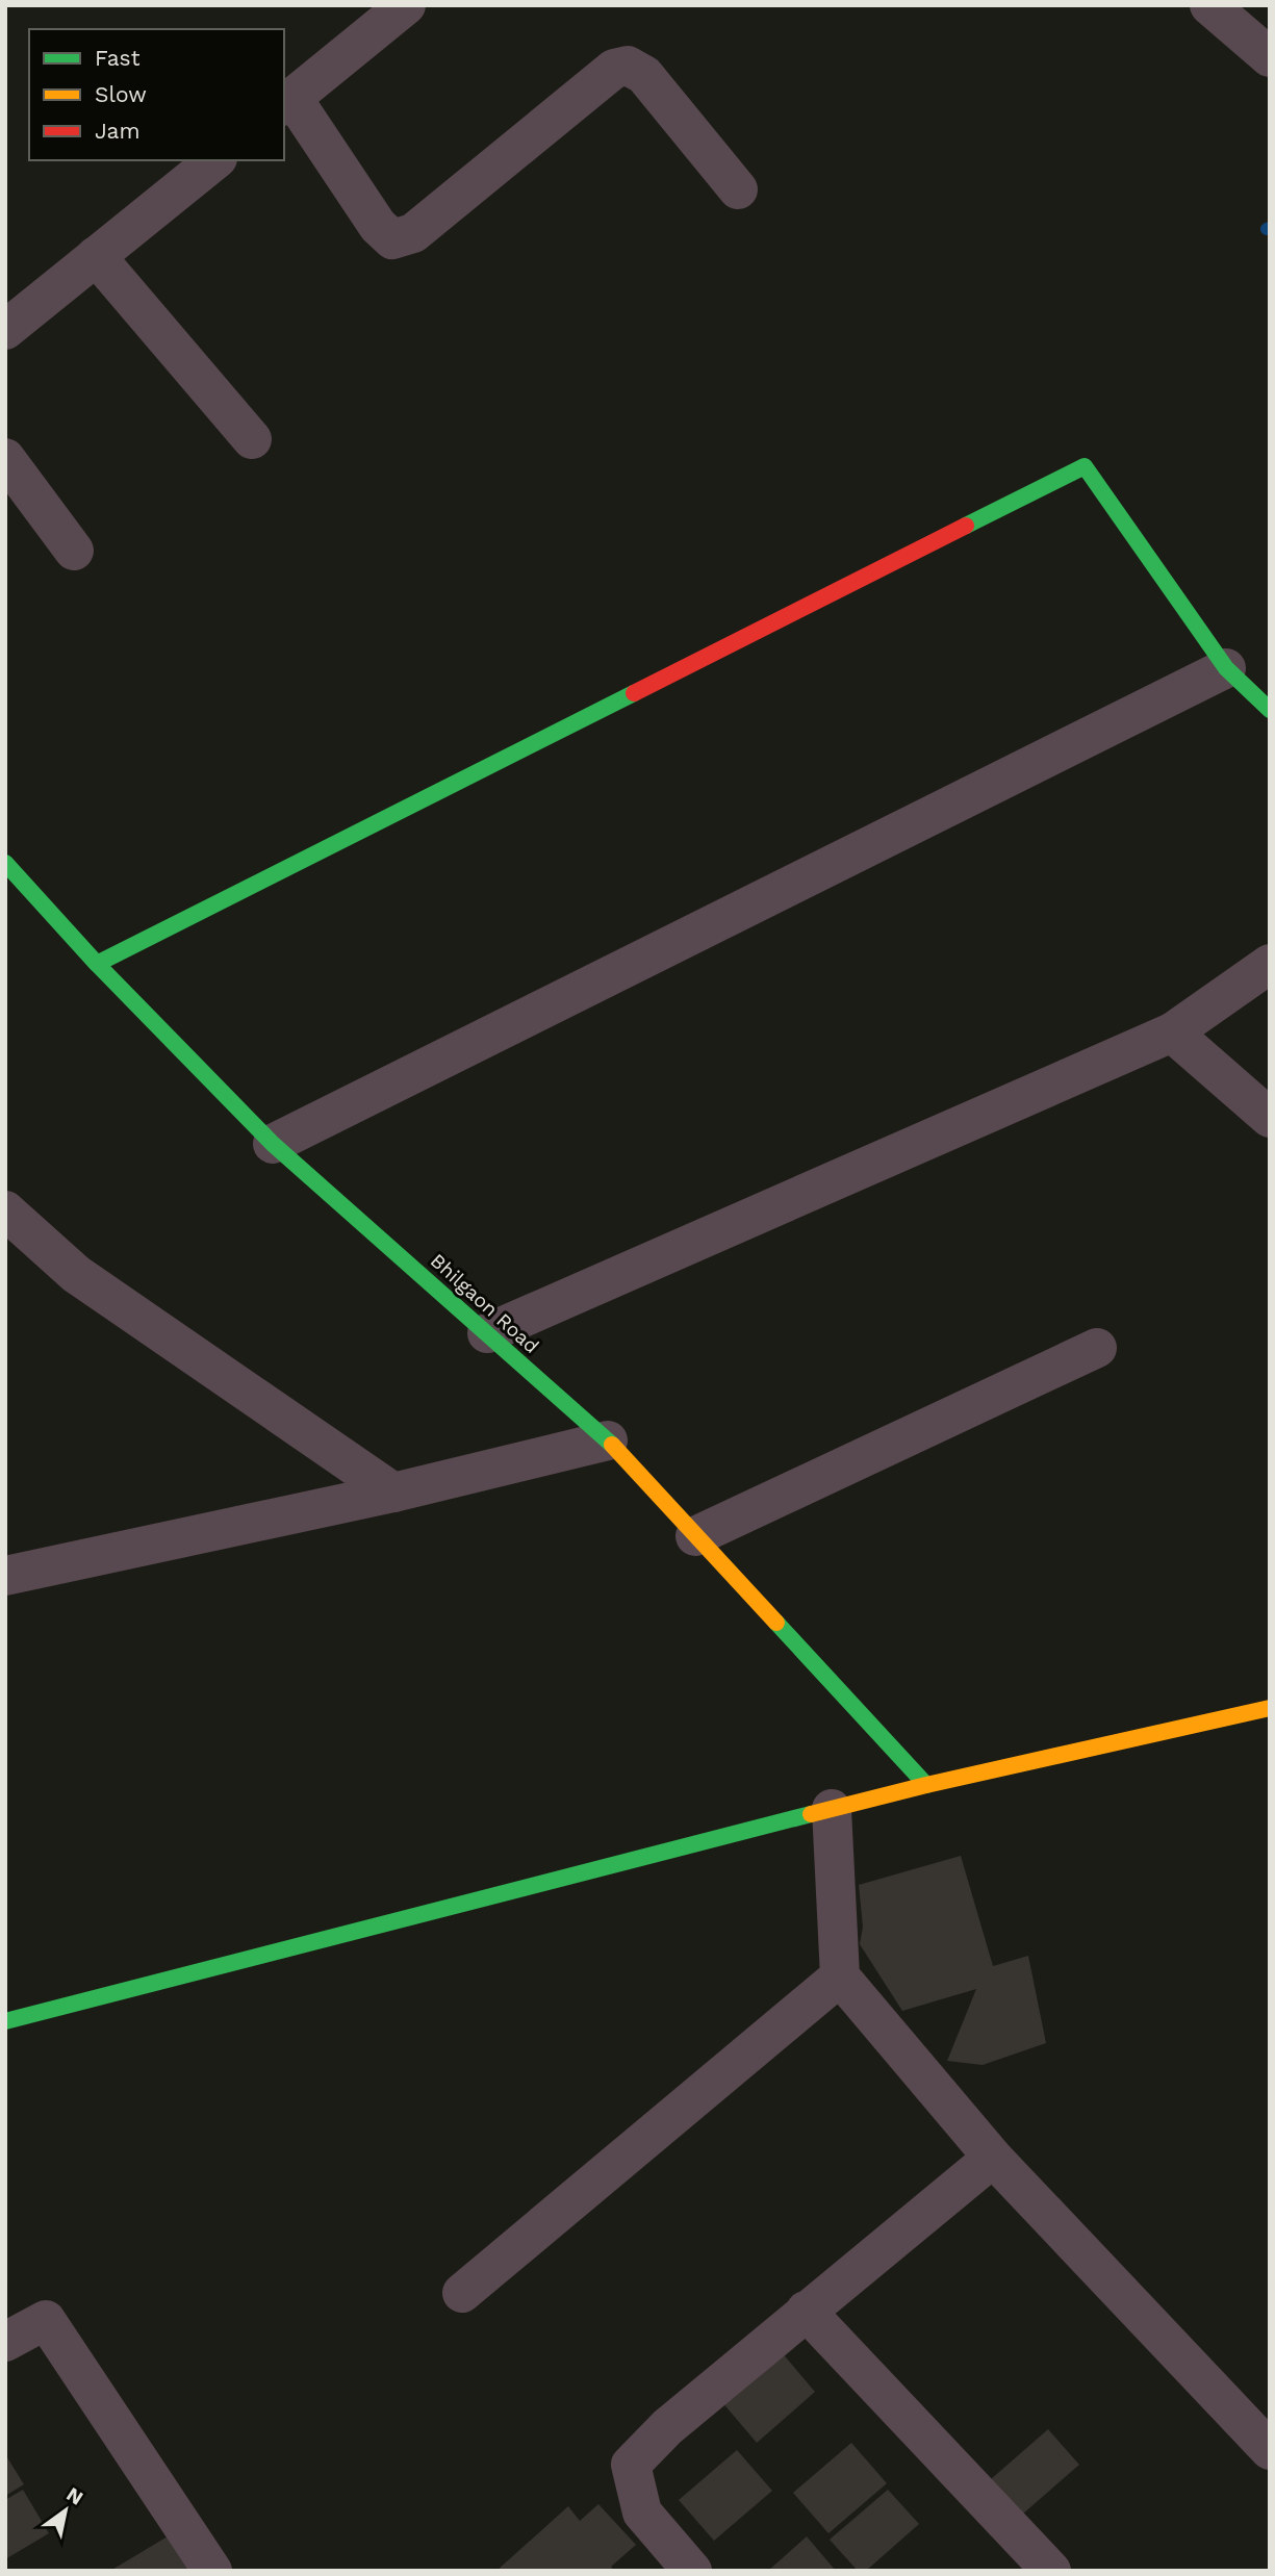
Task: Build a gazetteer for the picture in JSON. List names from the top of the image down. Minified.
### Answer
{"streets":{"street":["Bhilgaon Road"]},"legend":["Fast","Slow","Jam"],"north":"top right"}
